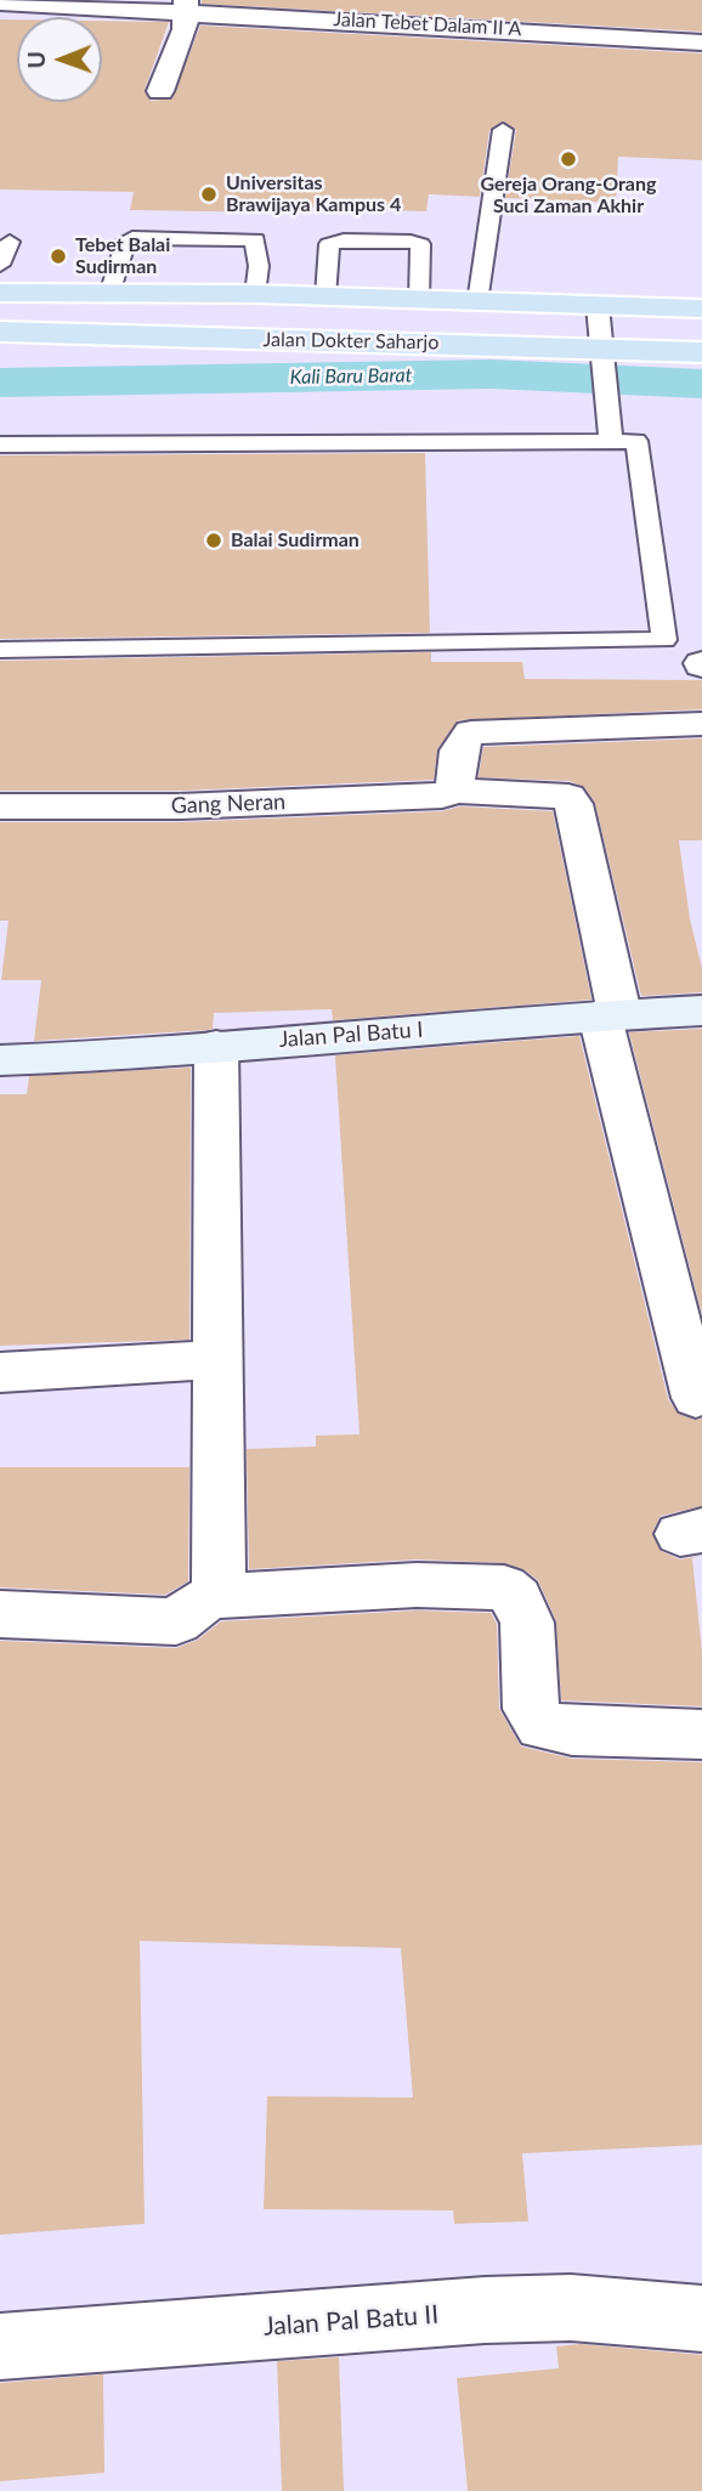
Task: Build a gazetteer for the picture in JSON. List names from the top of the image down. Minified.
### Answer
{"streets":{"main road":["Jalan Dokter Saharjo"],"street":["Jalan Tebet Dalam II A","Gang Neran","Jalan Pal Batu I","Jalan Pal Batu II"]},"crossings":[["Gang Neran","Jalan Pal Batu I"]],"water":["Kali Baru Barat"],"places":["Gereja Orang-Orang Suci Zaman Akhir","Universitas Brawijaya Kampus 4","Tebet Balai Sudirman","Balai Sudirman"],"north":"left"}
